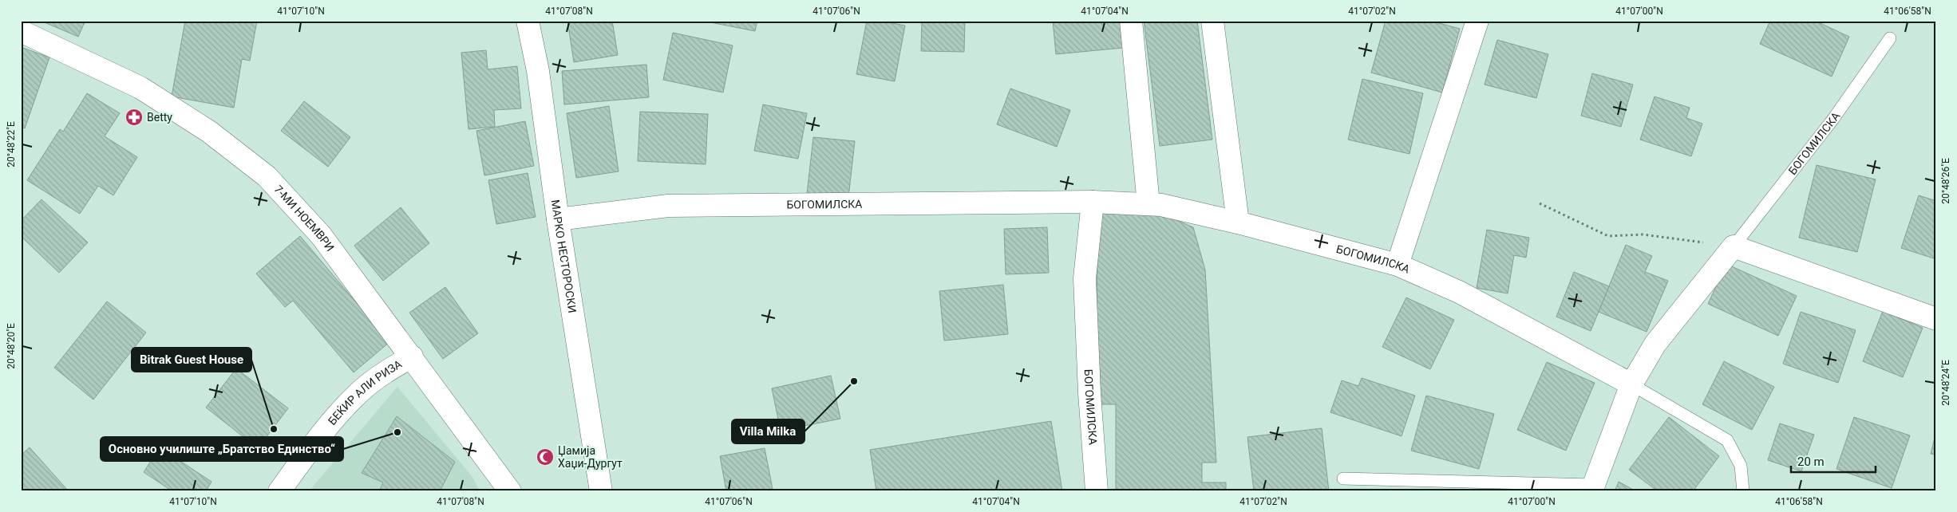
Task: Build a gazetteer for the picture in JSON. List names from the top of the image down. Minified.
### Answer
{"streets":{"street":["БОГОМИЛСКА","7-МИ НОЕМВРИ","МАРКО НЕСТОРОСКИ","БЕЌИР АЛИ РИЗА"]},"crossings":[["БОГОМИЛСКА","МАРКО НЕСТОРОСКИ"],["7-МИ НОЕМВРИ","БЕЌИР АЛИ РИЗА"]],"places":{"pharmacy":["Betty"],"other":["Villa Milka","Bitrak Guest House","Основно училиште „Братство Единство“"],"mosque":["Џамија Хаџи-Дургут"]},"scale_bar":"20 m","coordinates":["41°07'10\"N","41°07'08\"N","41°07'06\"N","41°07'04\"N","41°07'02\"N","41°07'00\"N","41°06'58\"N","20°48'22\"E","20°48'26\"E","20°48'20\"E","20°48'24\"E"]}
